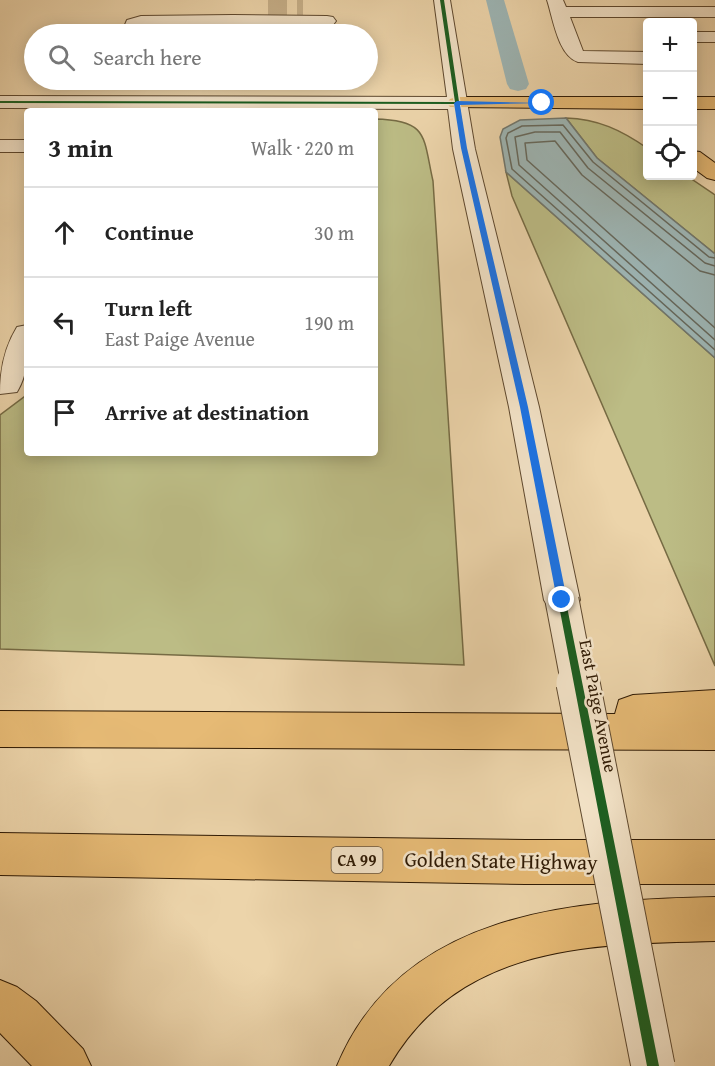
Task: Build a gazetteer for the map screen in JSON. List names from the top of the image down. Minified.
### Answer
{"streets":{"main road":["CA 99","Golden State Highway"],"street":["East Paige Avenue"]},"page":{"map_buttons":["+","−"],"search":"Search here","heading":["3 min","Walk · 220 m"],"list":[["Continue","30 m"],["Turn left","East Paige Avenue","190 m"],"Arrive at destination"]}}
